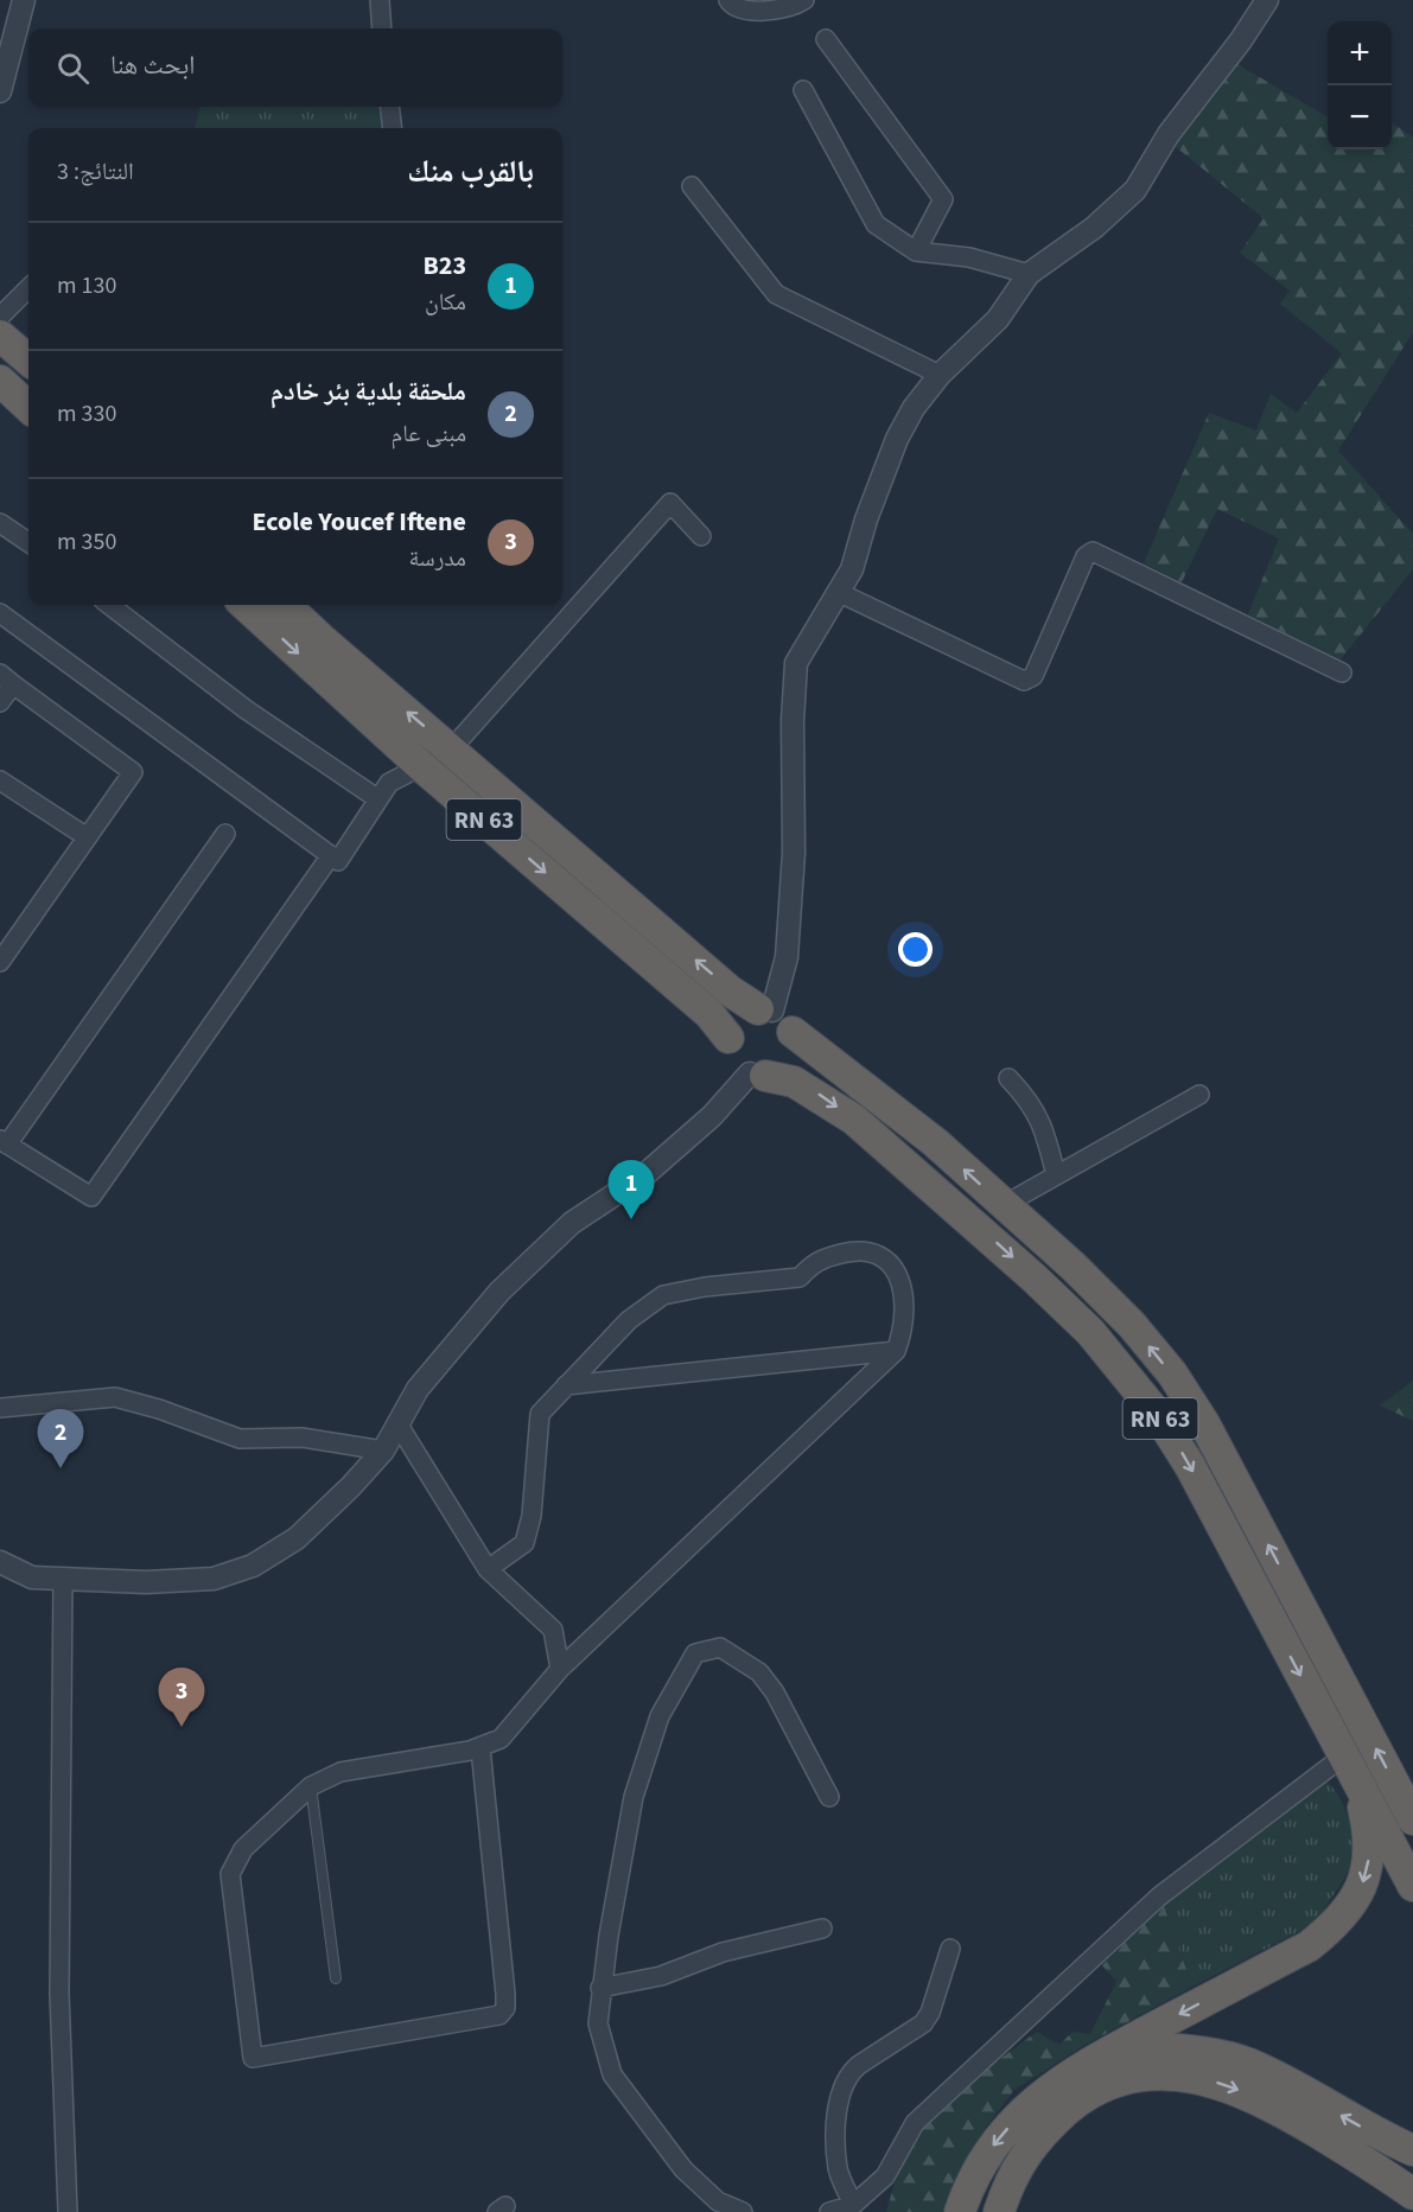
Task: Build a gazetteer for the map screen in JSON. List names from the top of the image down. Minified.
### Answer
{"streets":{"highway":["RN 63"]},"page":{"map_buttons":["+","−"],"search":"ابحث هنا","heading":["بالقرب منك","النتائج: 3"],"list":[{"mark":"1","name":"B23","note":"مكان","value":"130 m"},{"mark":"2","name":"ملحقة بلدية بئر خادم","note":"مبنى عام","value":"330 m"},{"mark":"3","name":"Ecole Youcef Iftene","note":"مدرسة","value":"350 m"}],"pins":["1","2","3"]}}
